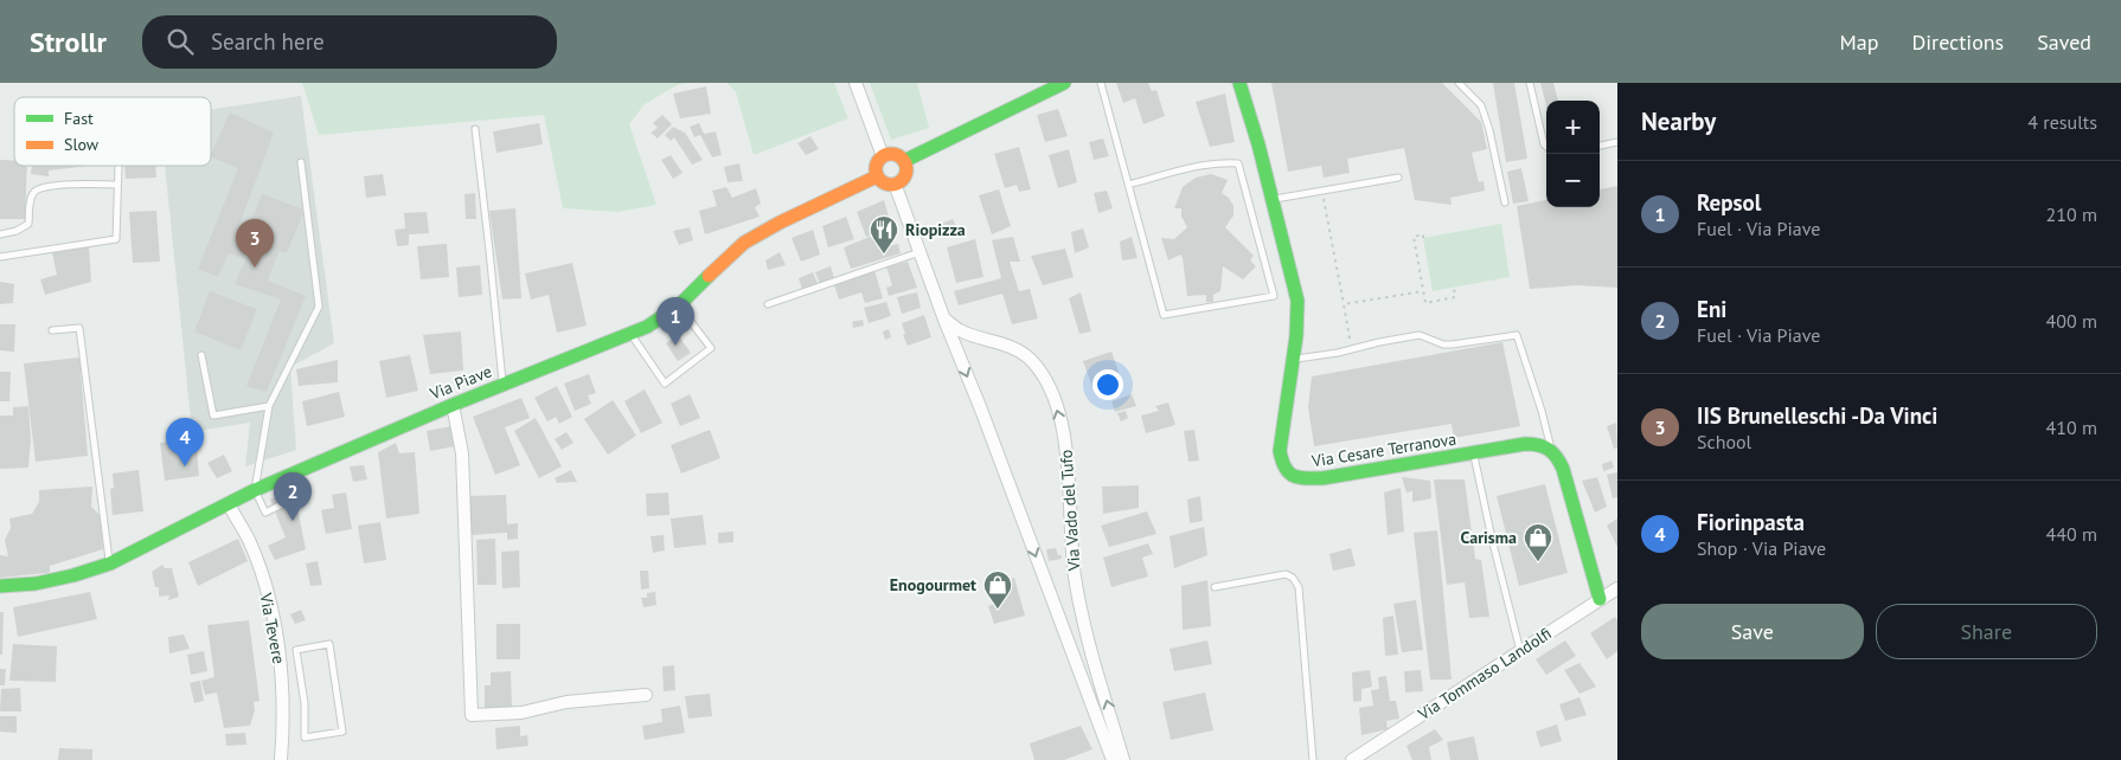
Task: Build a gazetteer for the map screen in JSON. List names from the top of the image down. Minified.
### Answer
{"streets":{"main road":["Via Piave","Via Cesare Terranova"],"street":["Via Vado del Tufo","Via Tevere","Via Tommaso Landolfi"]},"crossings":[["Via Piave","Via Vado del Tufo"],["Via Piave","Via Tevere"]],"places":{"restaurant":["Riopizza"],"shop":["Carisma","Enogourmet"]},"legend":["Fast","Slow"],"page":{"header":"Strollr","search":"Search here","nav":["Map","Directions","Saved"],"heading":["Nearby","4 results"],"map_buttons":["+","−"],"list":[{"mark":"1","name":"Repsol","note":"Fuel · Via Piave","value":"210 m"},{"mark":"2","name":"Eni","note":"Fuel · Via Piave","value":"400 m"},{"mark":"3","name":"IIS Brunelleschi -Da Vinci","note":"School","value":"410 m"},{"mark":"4","name":"Fiorinpasta","note":"Shop · Via Piave","value":"440 m"}],"pins":["3","1","4","2"],"buttons":["Save","Share"]}}
